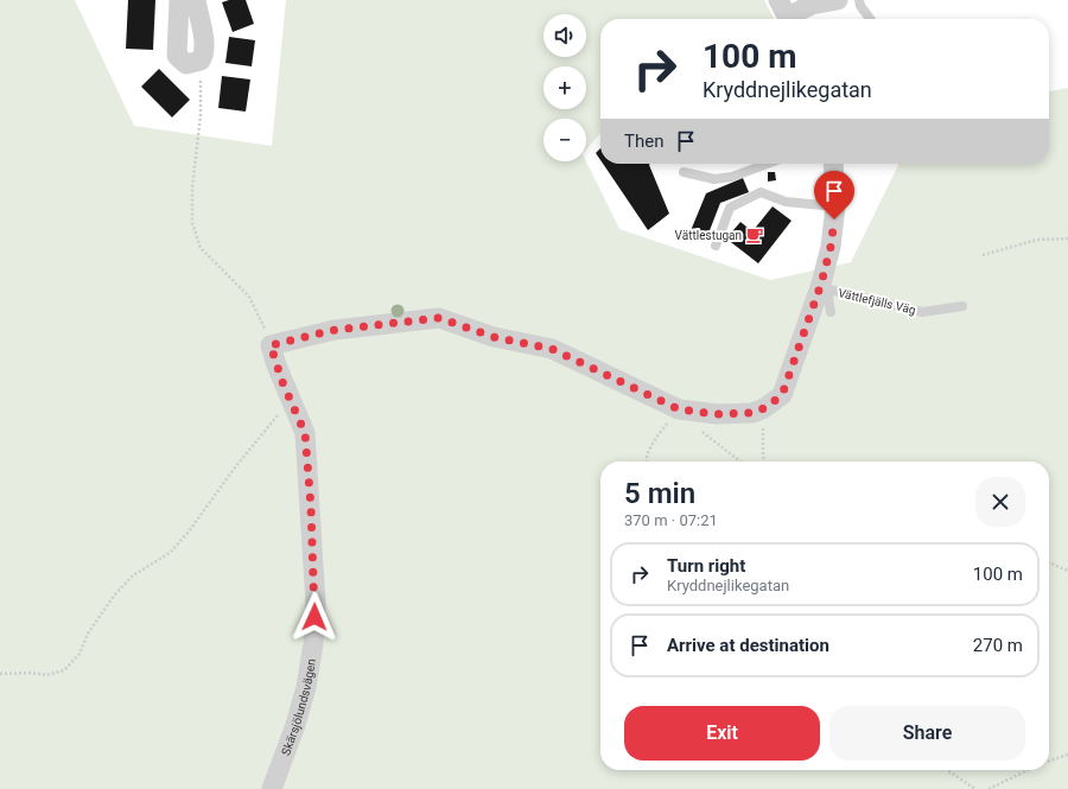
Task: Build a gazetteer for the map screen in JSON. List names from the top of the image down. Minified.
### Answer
{"streets":{"street":["Skärsjölundsvägen"],"lane":["Vättlefjälls Väg"]},"places":{"cafe":["Vättlestugan"]},"page":{"map_buttons":["+","−"],"turn":["100 m","Kryddnejlikegatan"],"then":"Then","heading":["5 min","370 m · 07:21"],"list":[{"name":"Turn right","note":"Kryddnejlikegatan","value":"100 m"},{"name":"Arrive at destination","value":"270 m"}],"buttons":["Exit","Share"]}}
